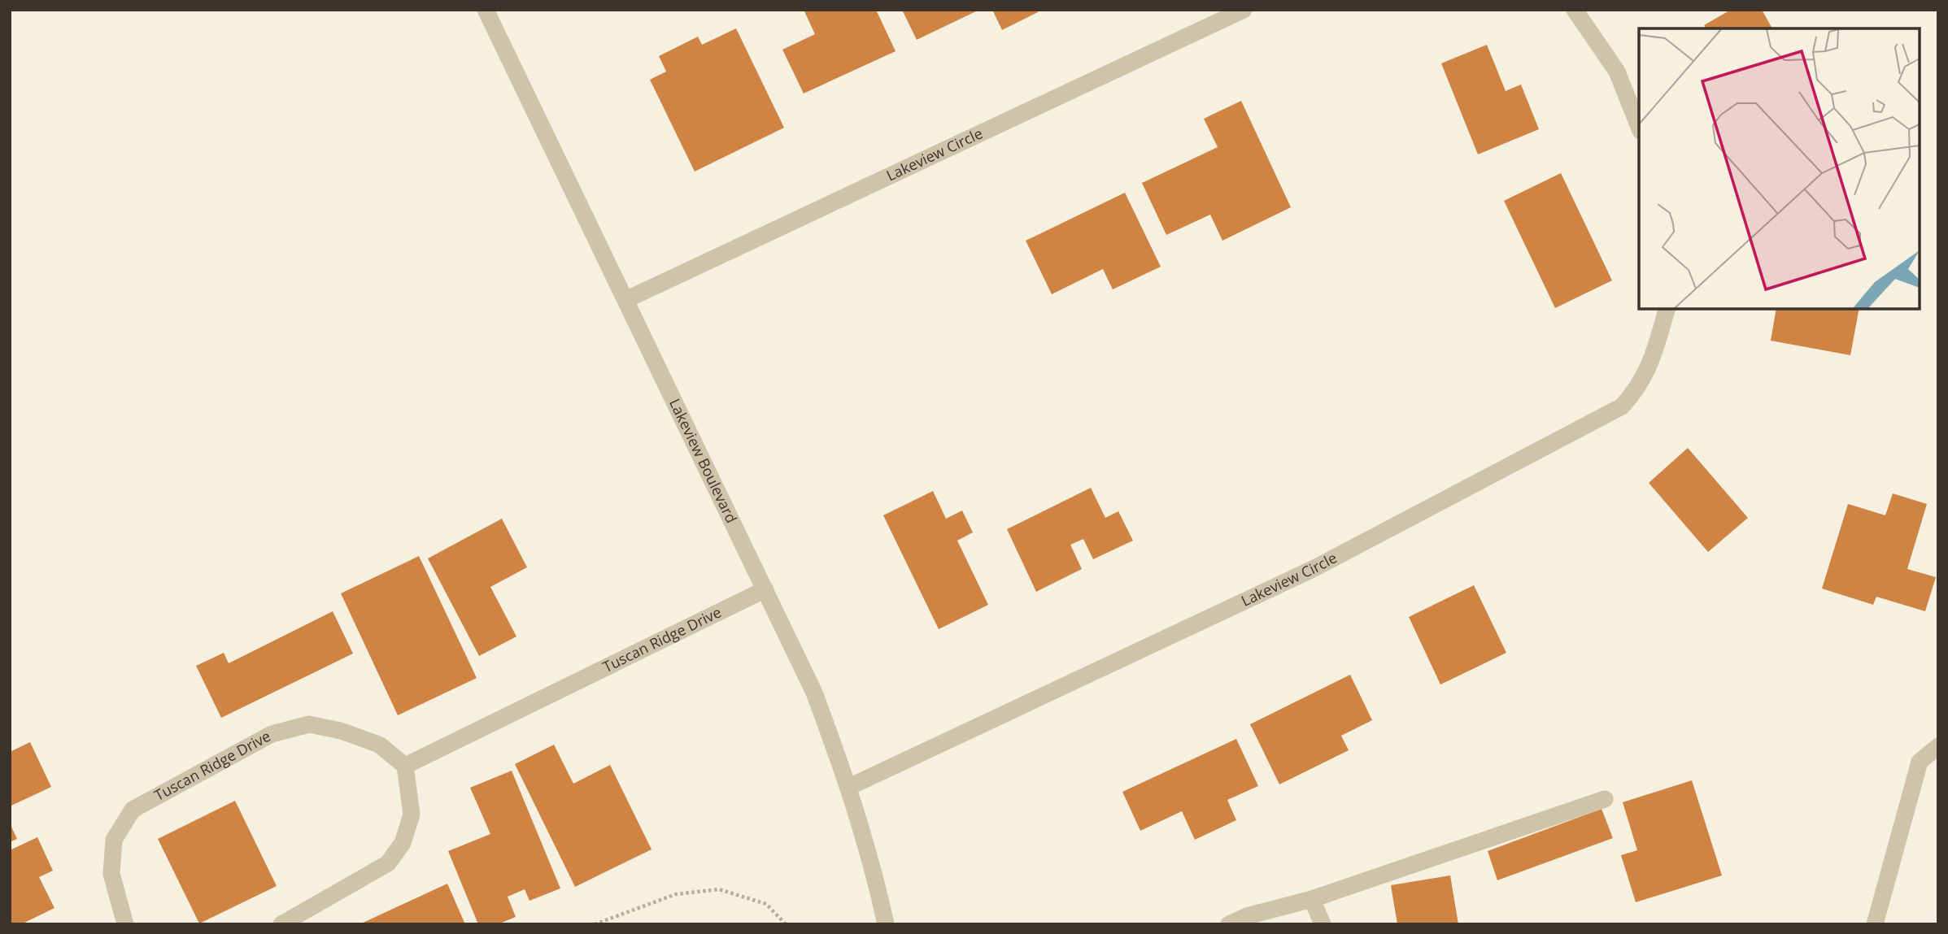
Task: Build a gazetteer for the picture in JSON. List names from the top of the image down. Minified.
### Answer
{"streets":{"street":["Lakeview Circle","Lakeview Boulevard","Tuscan Ridge Drive"]},"crossings":[["Lakeview Circle","Lakeview Boulevard"],["Lakeview Boulevard","Tuscan Ridge Drive"]]}
